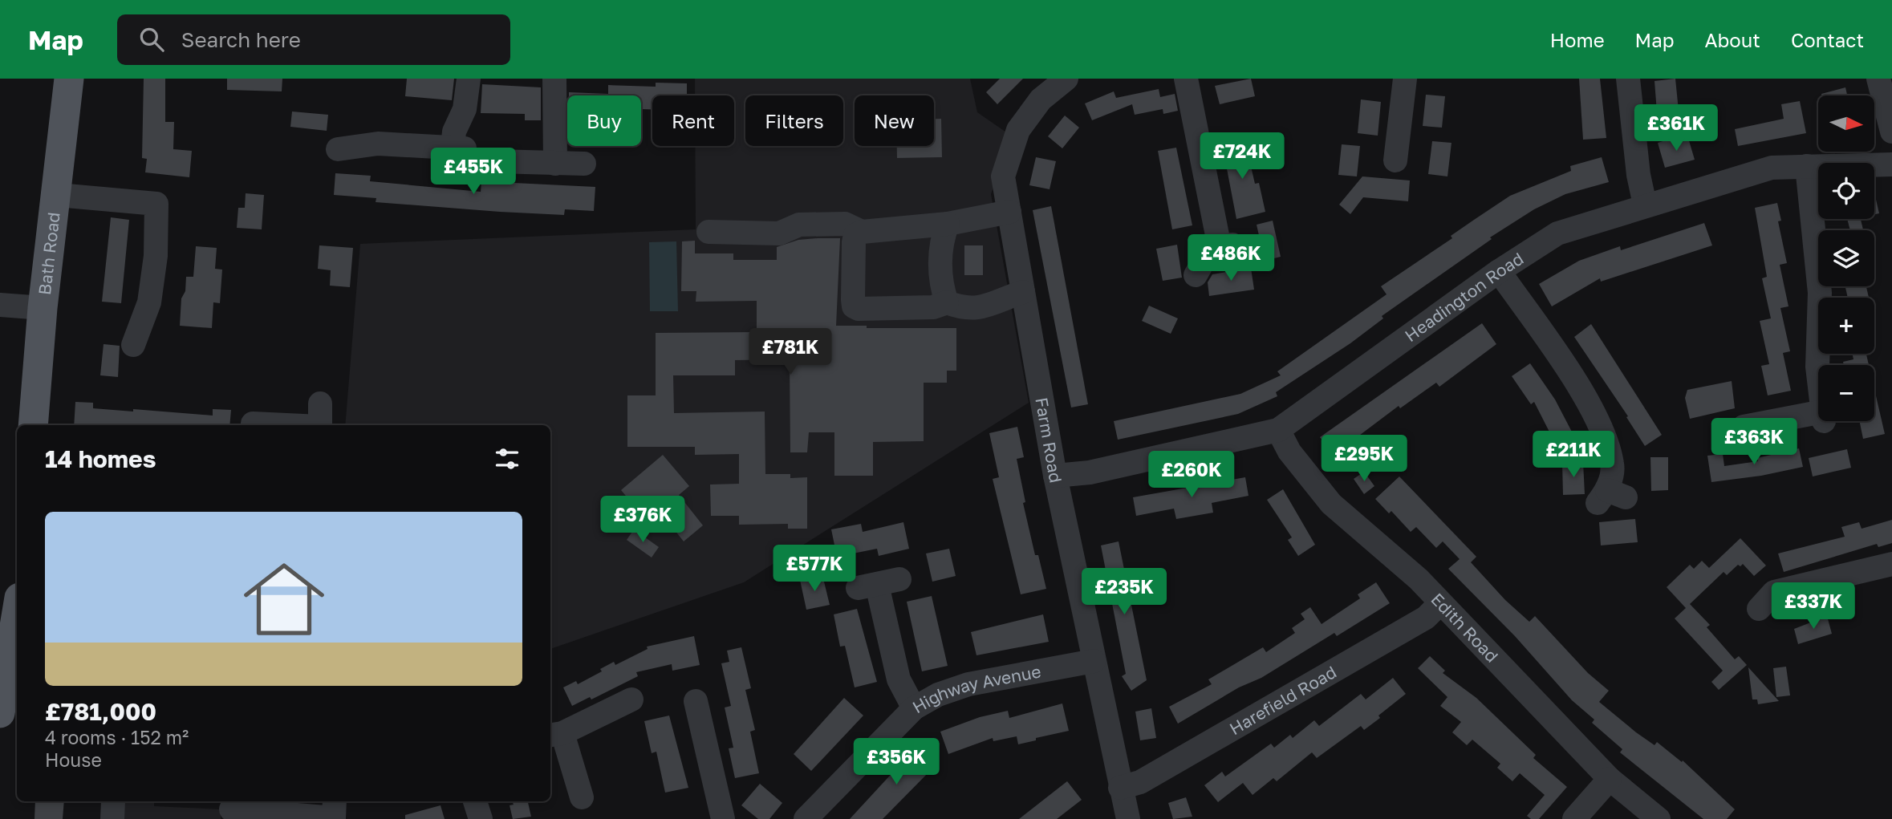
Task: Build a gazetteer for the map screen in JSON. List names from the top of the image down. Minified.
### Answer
{"streets":{"main road":["Bath Road"],"street":["Headington Road","Farm Road","Edith Road","Highway Avenue","Harefield Road"]},"crossings":[["Headington Road","Farm Road"],["Headington Road","Edith Road"],["Farm Road","Highway Avenue"],["Farm Road","Harefield Road"],["Edith Road","Harefield Road"]],"north":"right","page":{"header":"Map","search":"Search here","nav":["Home","Map","About","Contact"],"map_buttons":["+","−"],"chip":["Buy","Rent","Filters","New"],"price":["£361K","£724K","£455K","£486K","£781K","£363K","£211K","£295K","£260K","£376K","£577K","£235K","£337K","£356K"],"heading":"14 homes","list":[{"name":"£781,000","note":"4 rooms · 152 m² · House"}]}}
